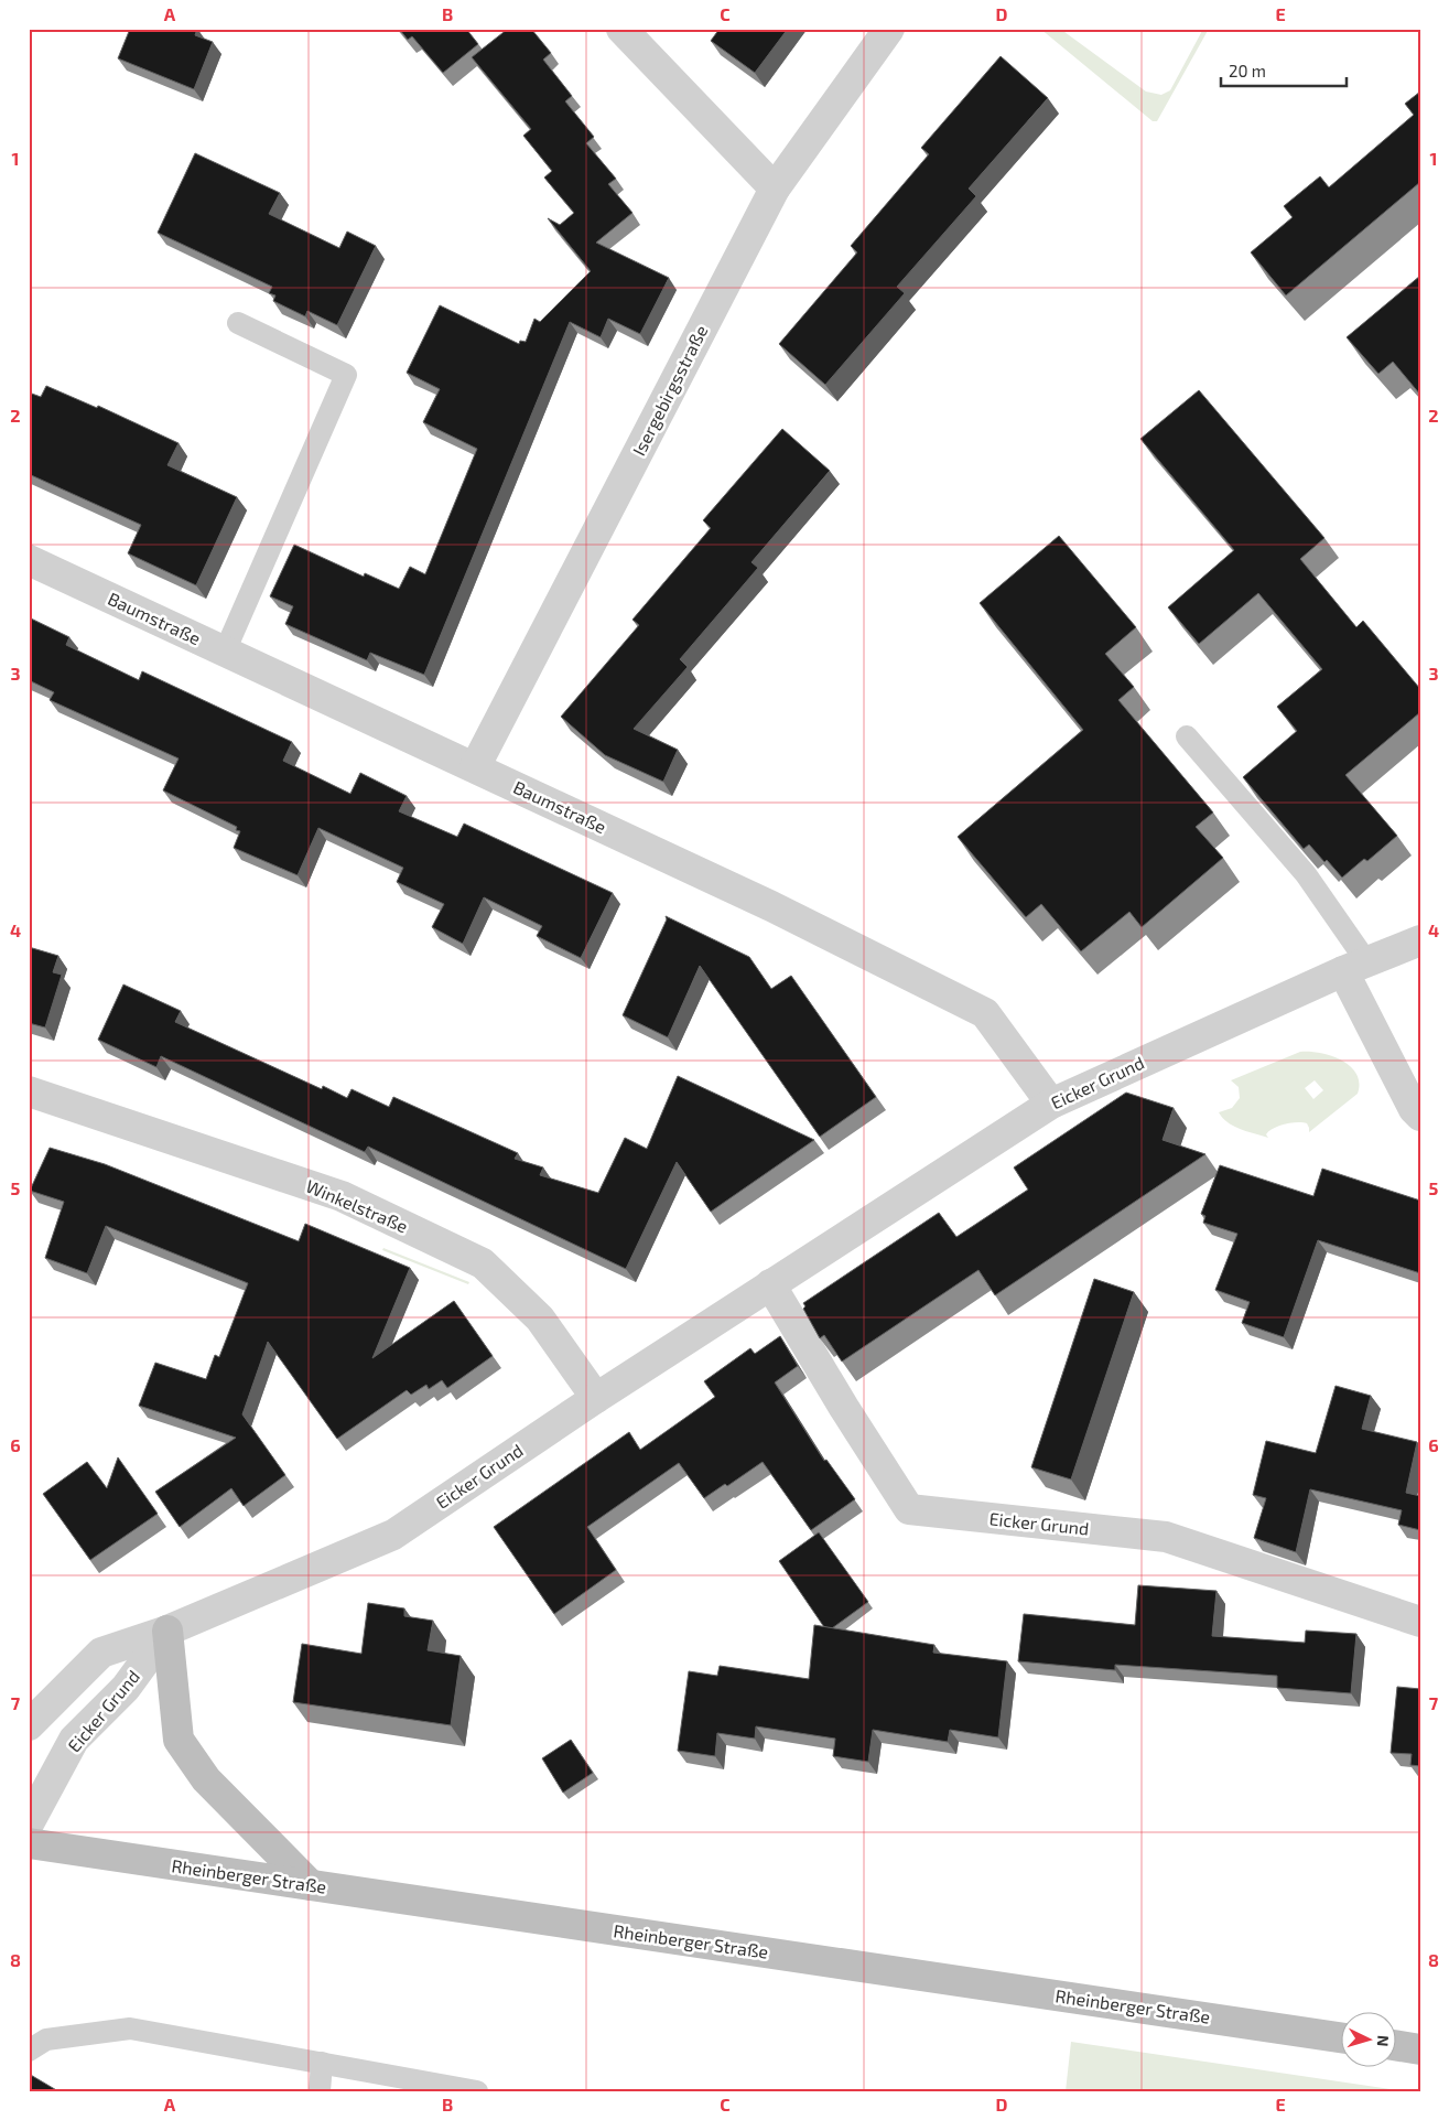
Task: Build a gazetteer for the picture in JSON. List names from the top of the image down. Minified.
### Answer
{"streets":{"main road":["Rheinberger Straße"],"street":["Isergebirgsstraße","Baumstraße","Eicker Grund","Winkelstraße"]},"crossings":[["Isergebirgsstraße","Baumstraße"],["Baumstraße","Eicker Grund"],["Eicker Grund","Winkelstraße"]],"scale_bar":"20 m","north":"right","grid":{"columns":["A","B","C","D","E"],"rows":["1","2","3","4","5","6","7","8"]}}
